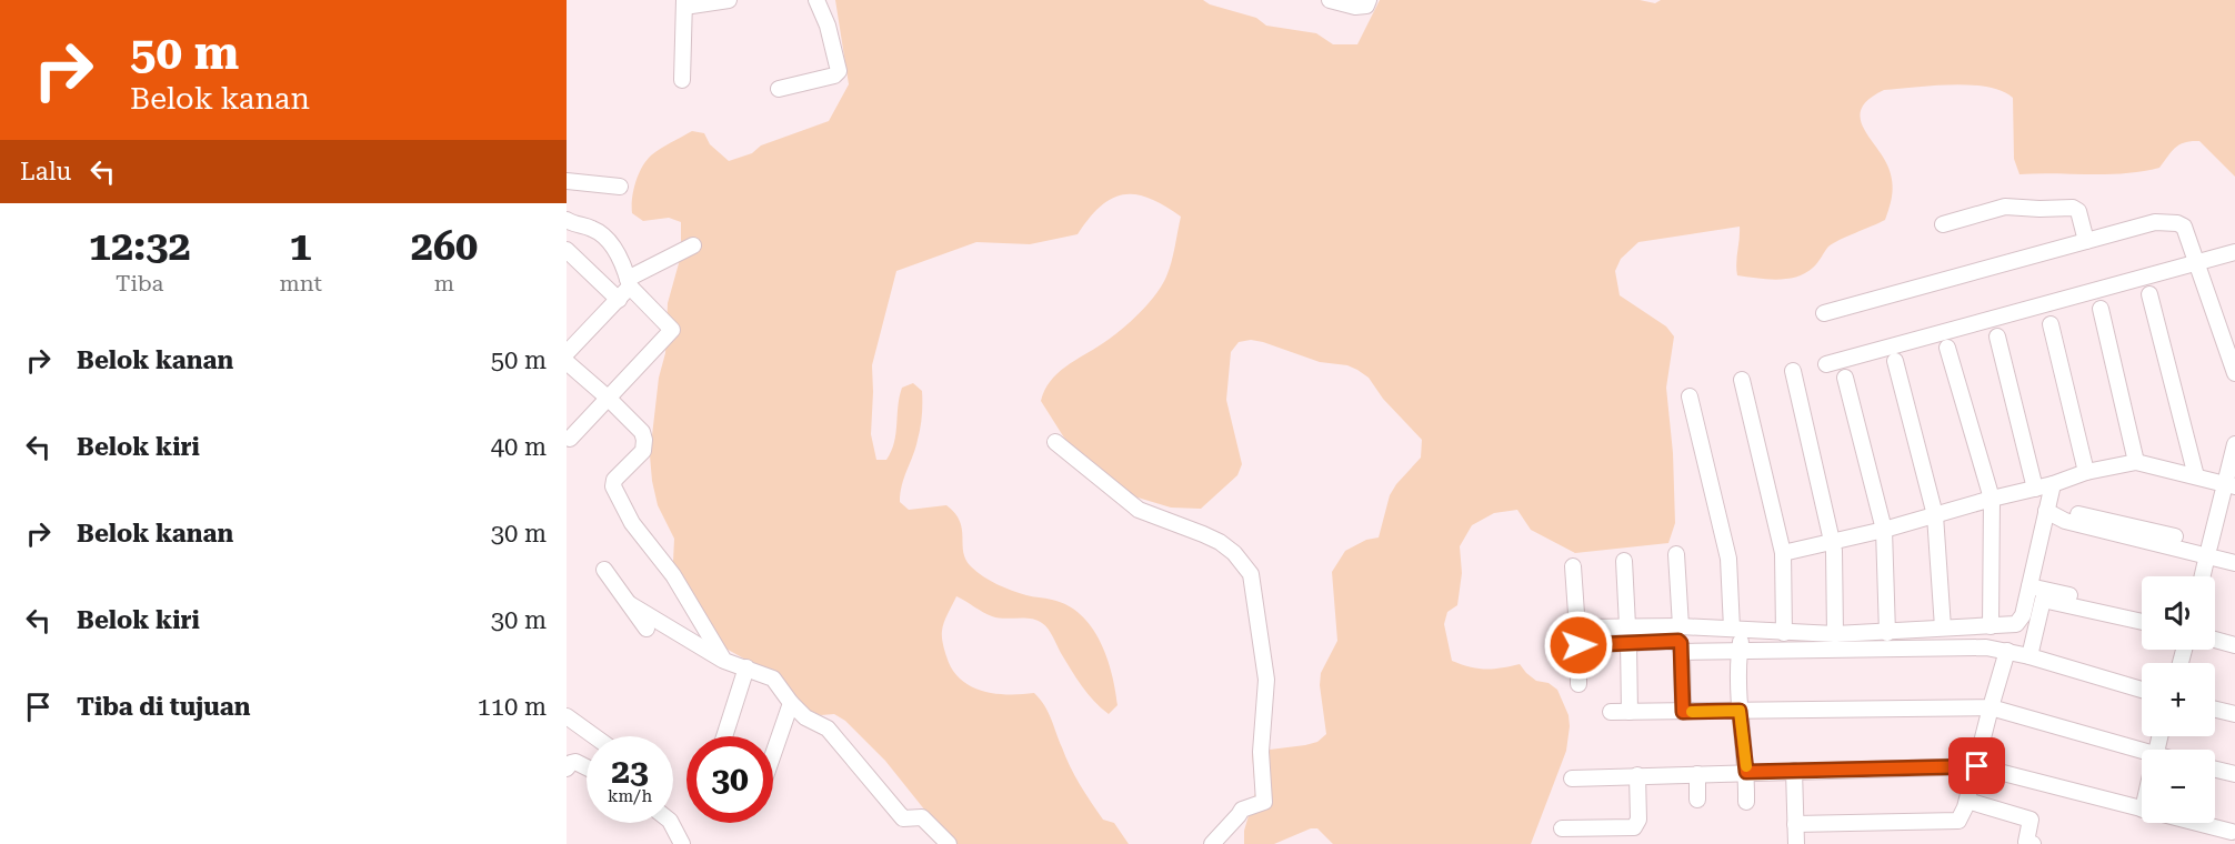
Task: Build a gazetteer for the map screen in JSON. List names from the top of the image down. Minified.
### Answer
{"page":{"turn":["50 m","Belok kanan"],"then":"Lalu","eta":["12:32","Tiba","1","mnt","260","m"],"list":[{"name":"Belok kanan","value":"50 m"},{"name":"Belok kiri","value":"40 m"},{"name":"Belok kanan","value":"30 m"},{"name":"Belok kiri","value":"30 m"},{"name":"Tiba di tujuan","value":"110 m"}],"map_buttons":["+","−"],"speed":"23 km/h","limit":"30"}}
